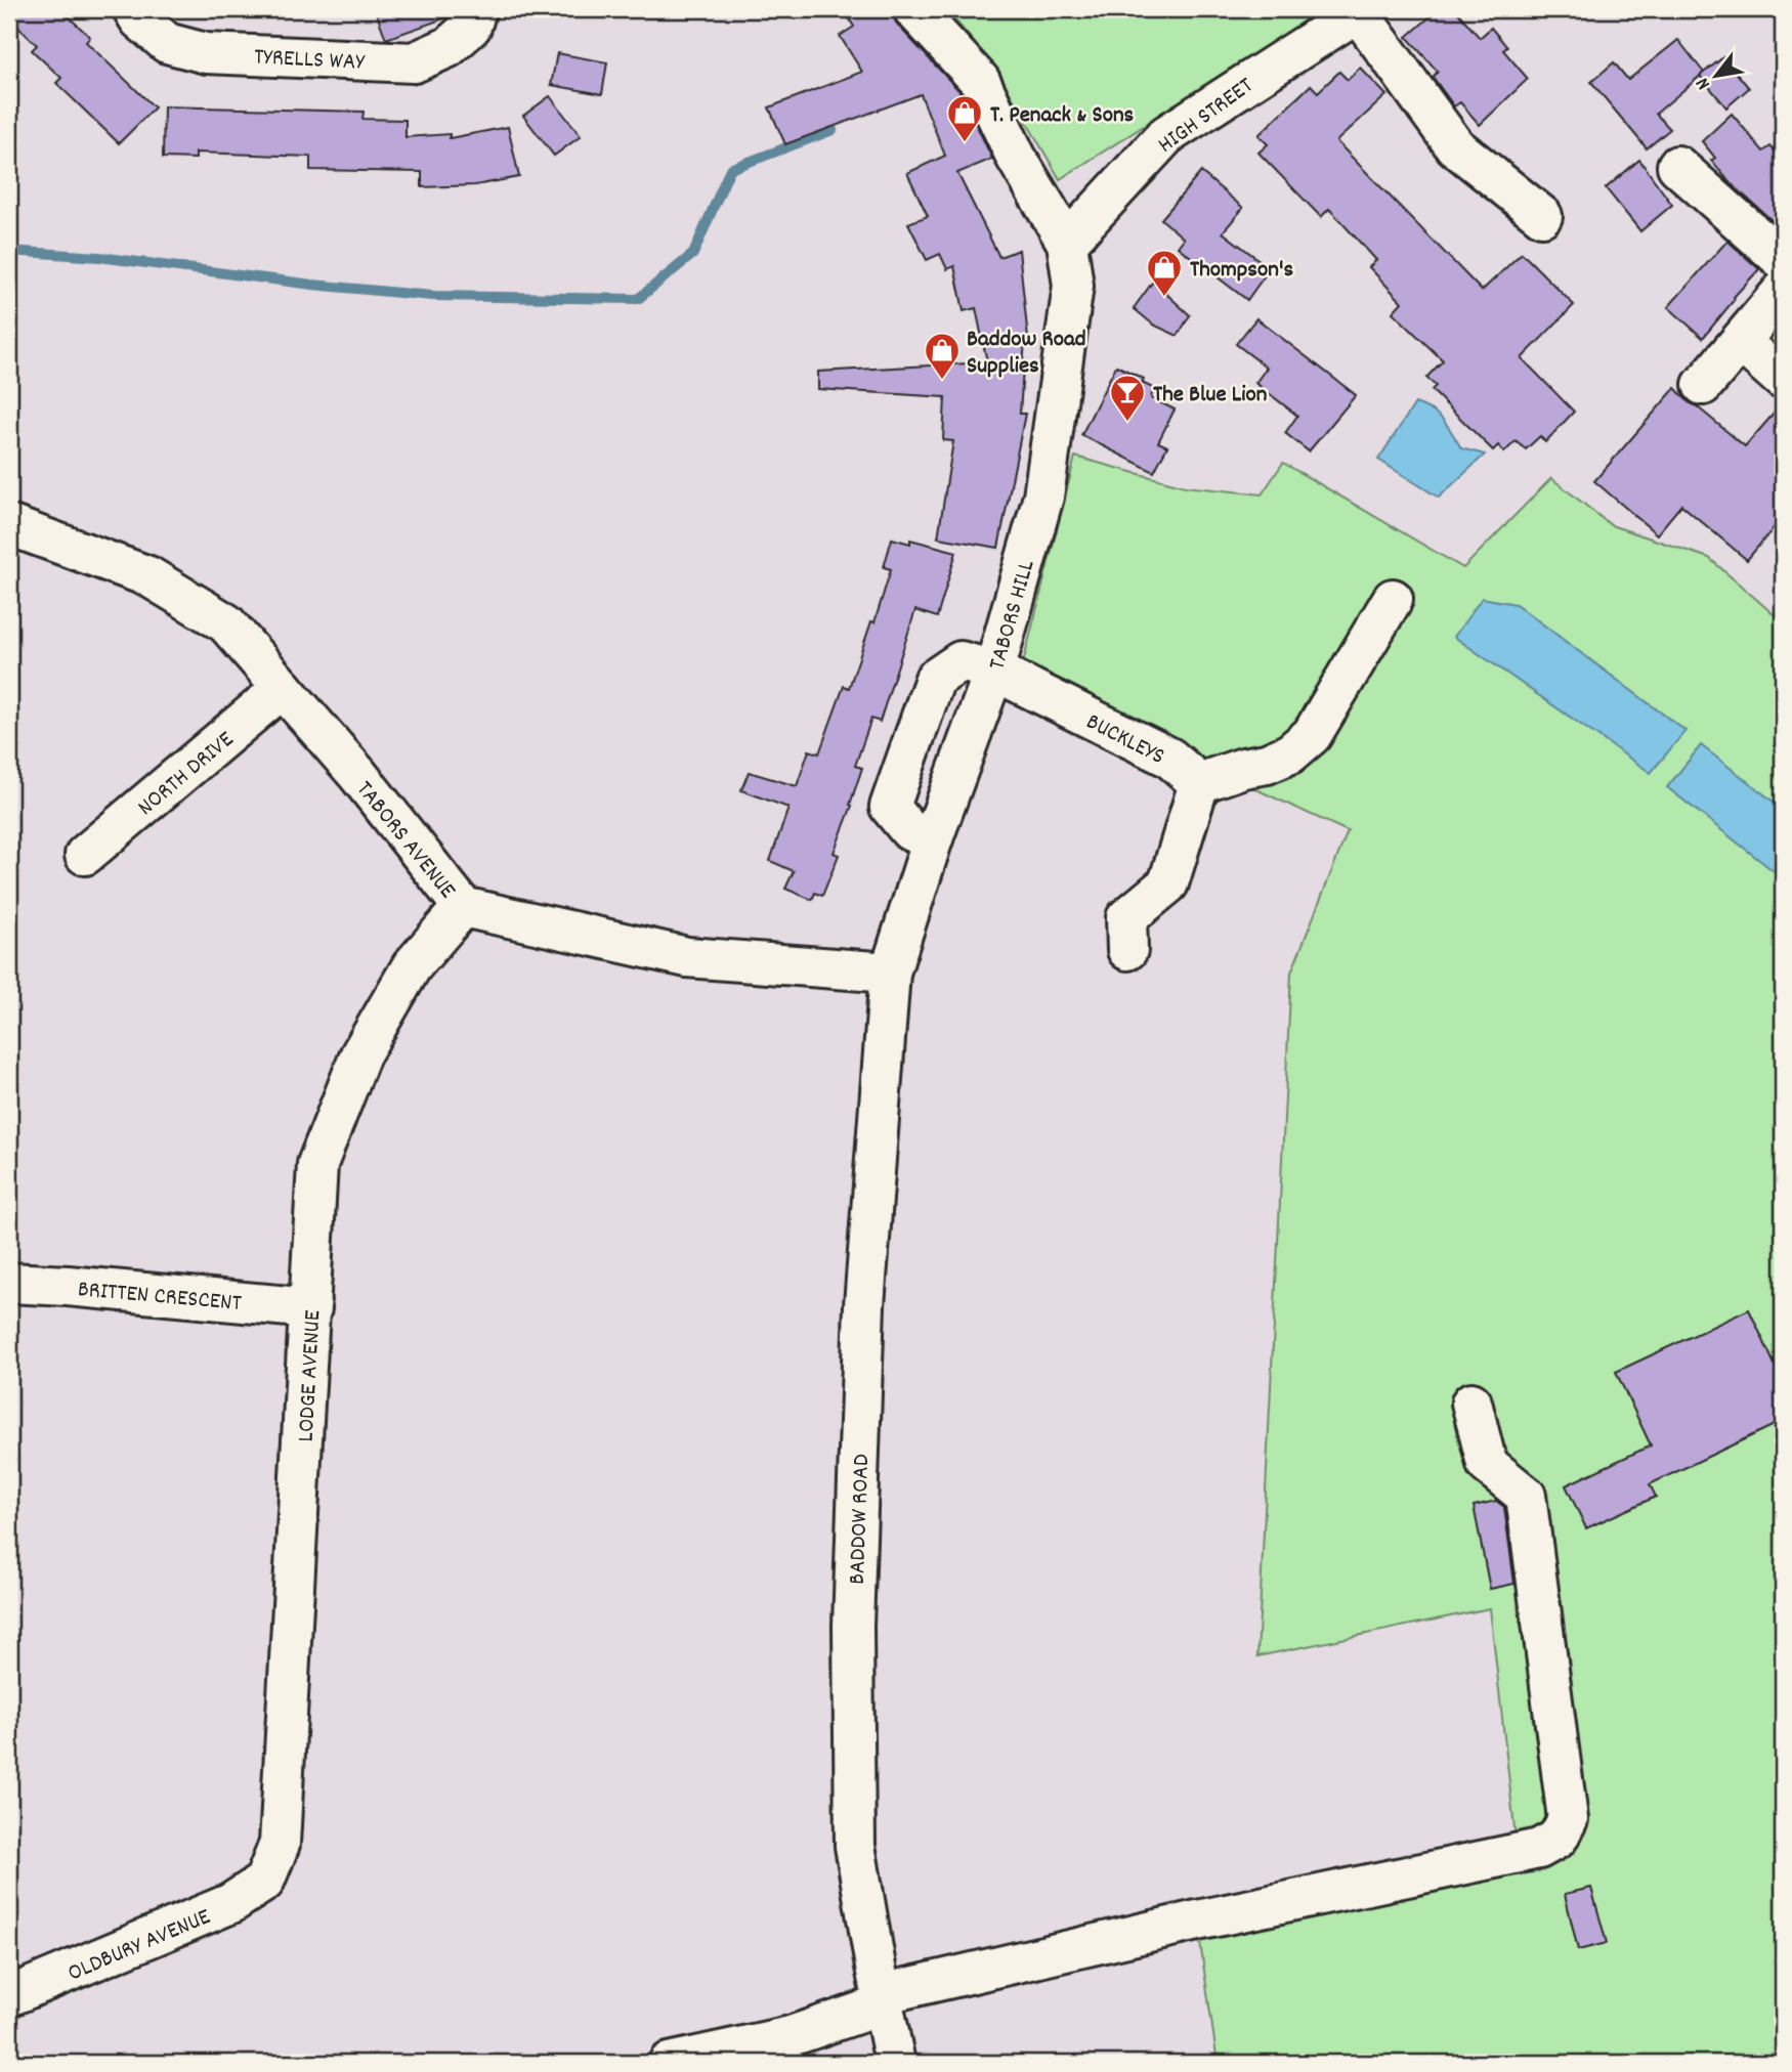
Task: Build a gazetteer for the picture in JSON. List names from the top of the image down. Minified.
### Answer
{"streets":{"street":["TYRELLS WAY","HIGH STREET","TABORS HILL","BUCKLEYS","NORTH DRIVE","TABORS AVENUE","BRITTEN CRESCENT","LODGE AVENUE","BADDOW ROAD","OLDBURY AVENUE"]},"crossings":[["HIGH STREET","TABORS HILL"],["TABORS HILL","BUCKLEYS"],["TABORS HILL","TABORS AVENUE"],["TABORS HILL","BADDOW ROAD"],["NORTH DRIVE","TABORS AVENUE"],["TABORS AVENUE","LODGE AVENUE"],["TABORS AVENUE","BADDOW ROAD"],["BRITTEN CRESCENT","LODGE AVENUE"],["LODGE AVENUE","OLDBURY AVENUE"]],"places":{"shop":["T. Penack & Sons","Thompson's","Baddow Road Supplies"],"bar":["The Blue Lion"]},"north":"bottom left"}
